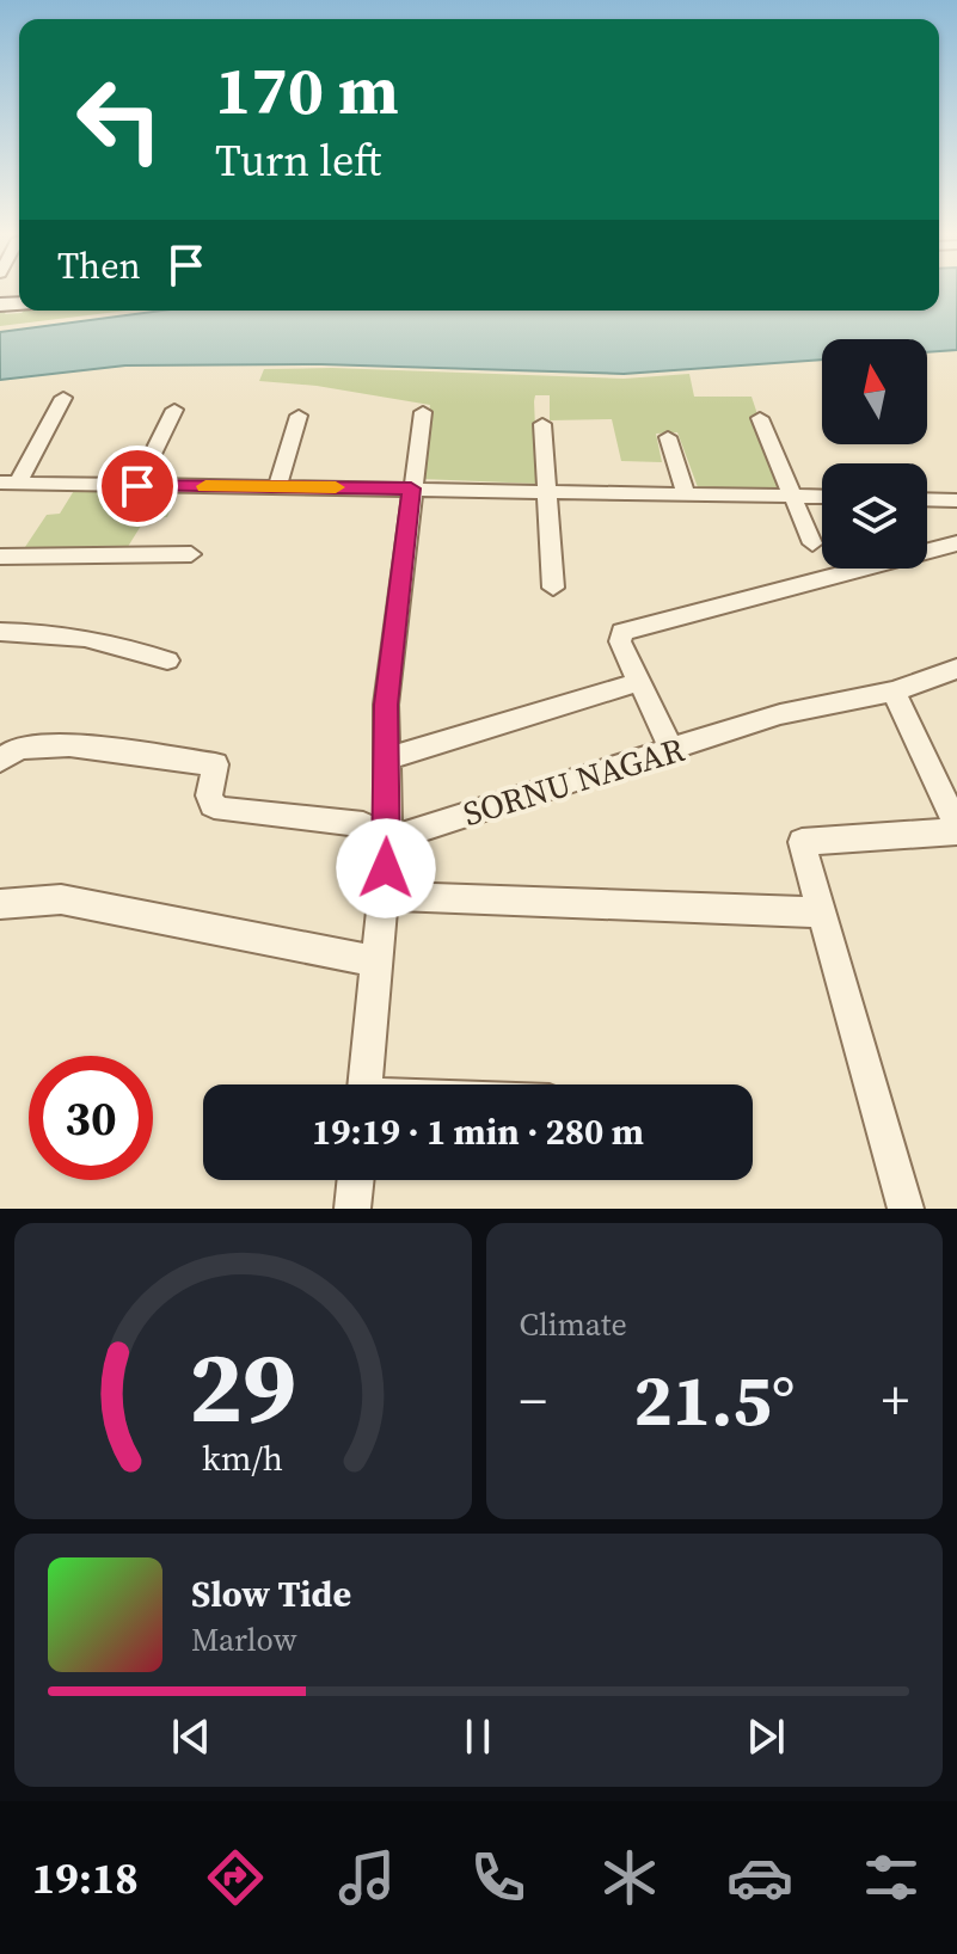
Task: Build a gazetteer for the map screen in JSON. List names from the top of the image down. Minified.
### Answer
{"streets":{"street":["SORNU NAGAR"]},"north":"top","page":{"turn":["170 m","Turn left"],"then":"Then","limit":"30","trip":"19:19 · 1 min · 280 m","tile":"Climate","heat":["−","21.5°","+"],"song":["Slow Tide","Marlow"],"tabs":"19:18","gauge":["29","km/h"]}}
